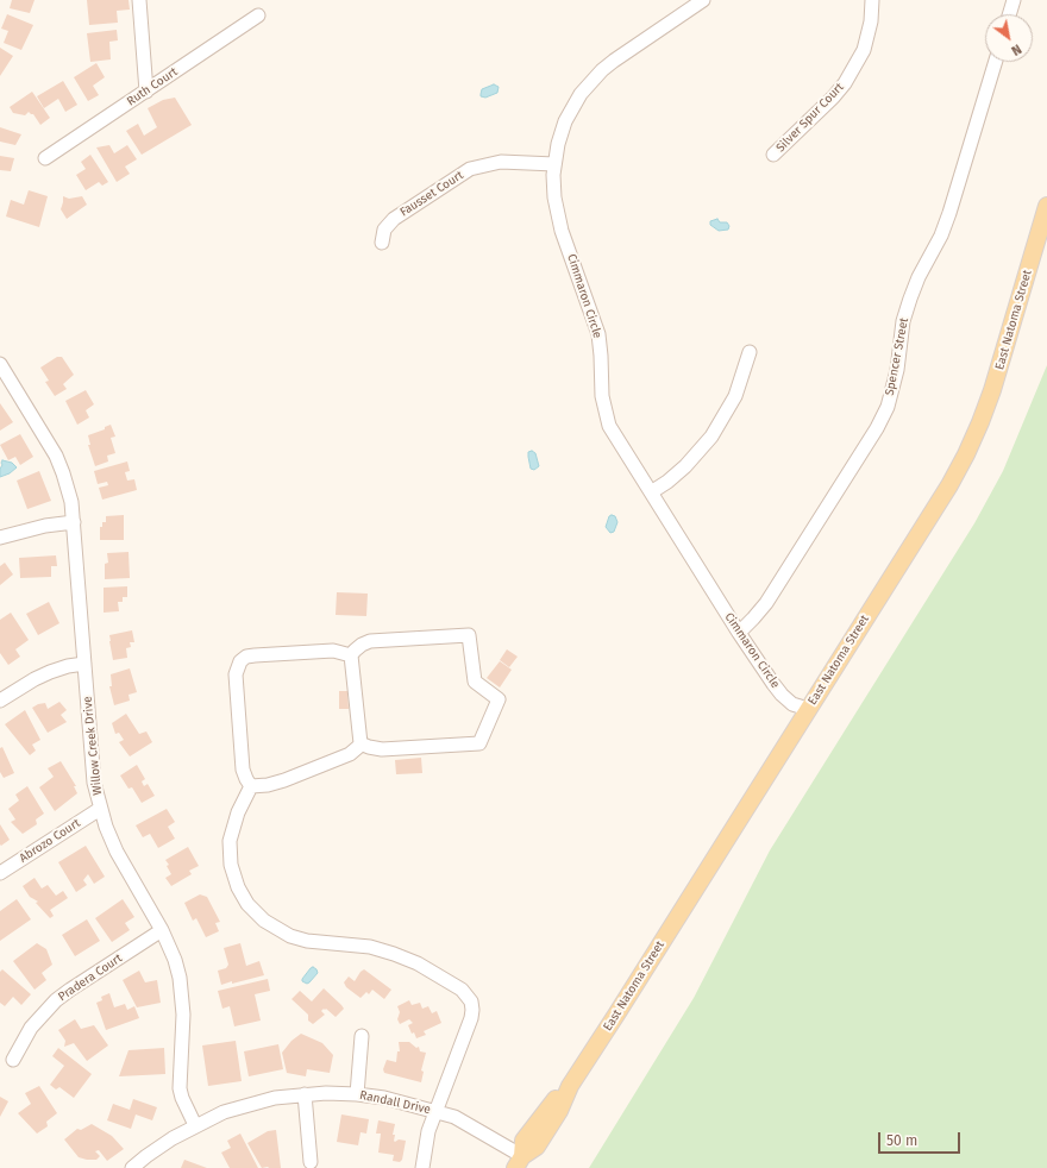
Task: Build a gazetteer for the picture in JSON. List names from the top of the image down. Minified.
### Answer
{"streets":{"main road":["East Natoma Street"],"street":["Ruth Court","Silver Spur Court","Fausset Court","Cimmaron Circle","Spencer Street","Willow Creek Drive","Abrozo Court","Pradera Court","Randall Drive"]},"crossings":[["Fausset Court","Cimmaron Circle"],["Cimmaron Circle","East Natoma Street"],["Cimmaron Circle","Spencer Street"],["East Natoma Street","Randall Drive"],["Willow Creek Drive","Abrozo Court"],["Willow Creek Drive","Pradera Court"],["Willow Creek Drive","Randall Drive"]],"scale_bar":"50 m","north":"bottom right"}
